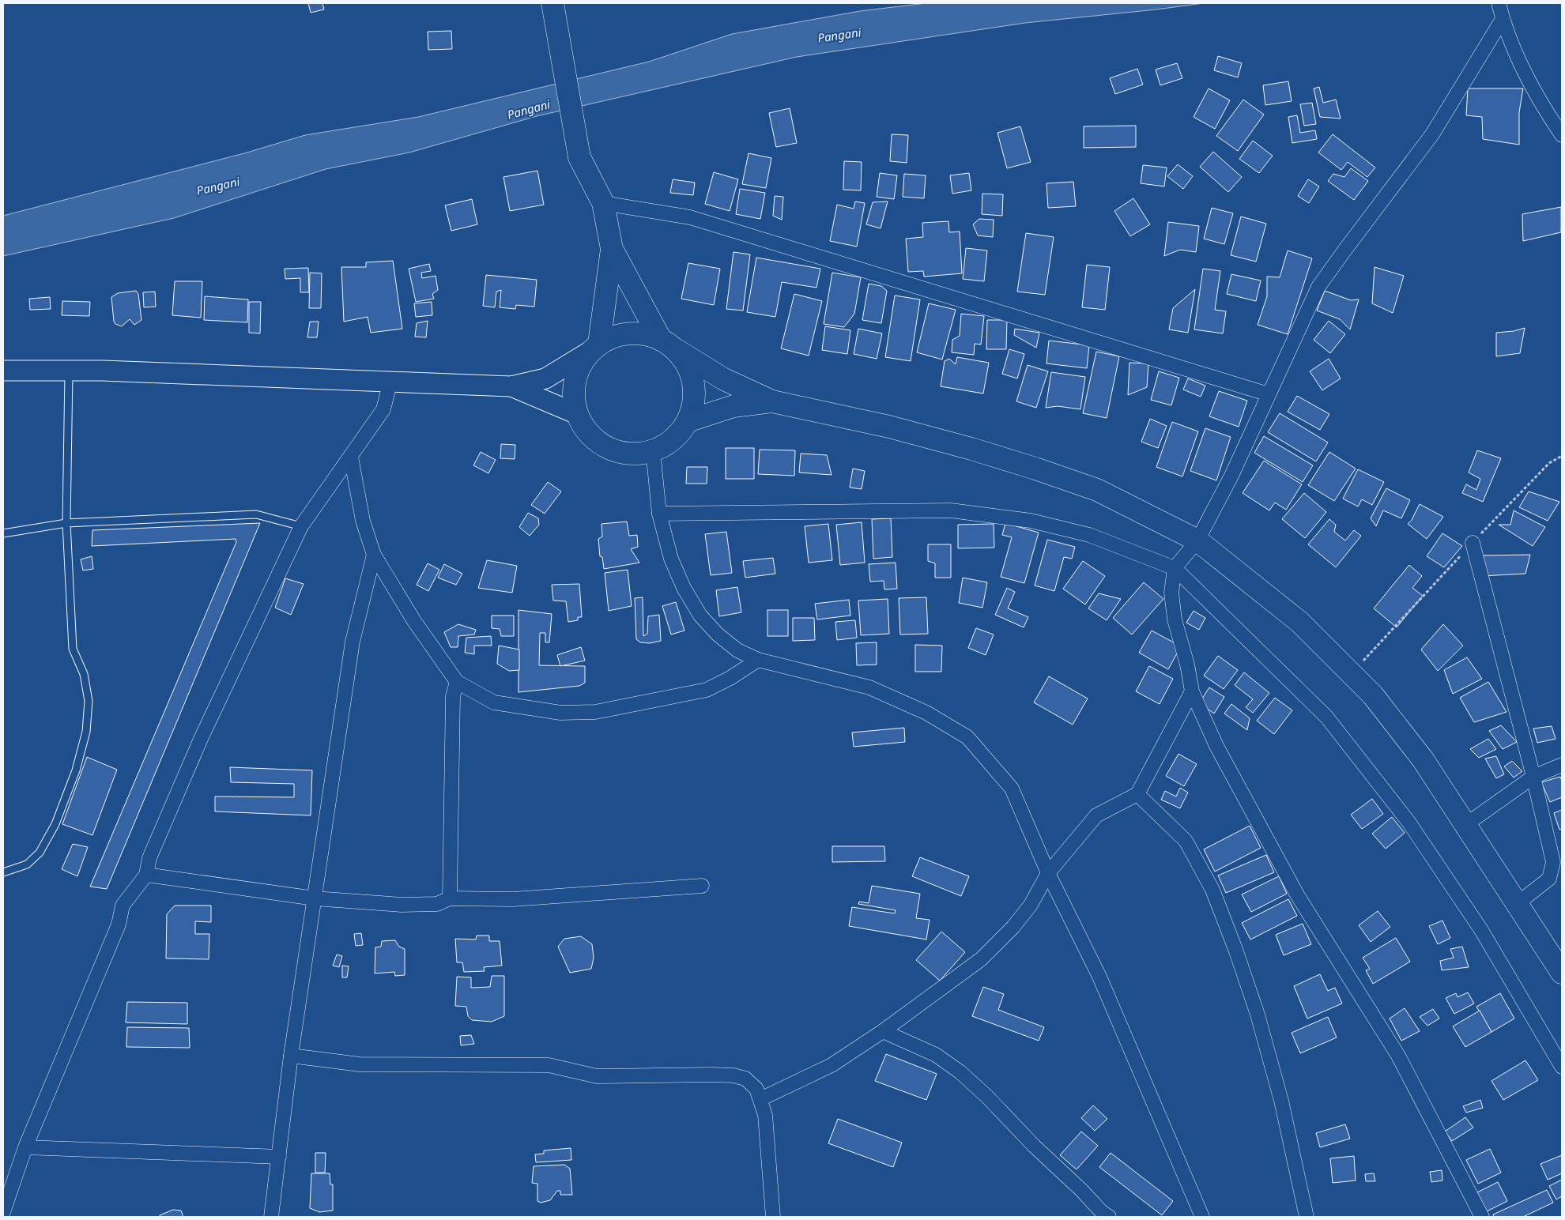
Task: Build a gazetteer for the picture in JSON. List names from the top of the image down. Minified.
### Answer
{"water":["Pangani"]}
